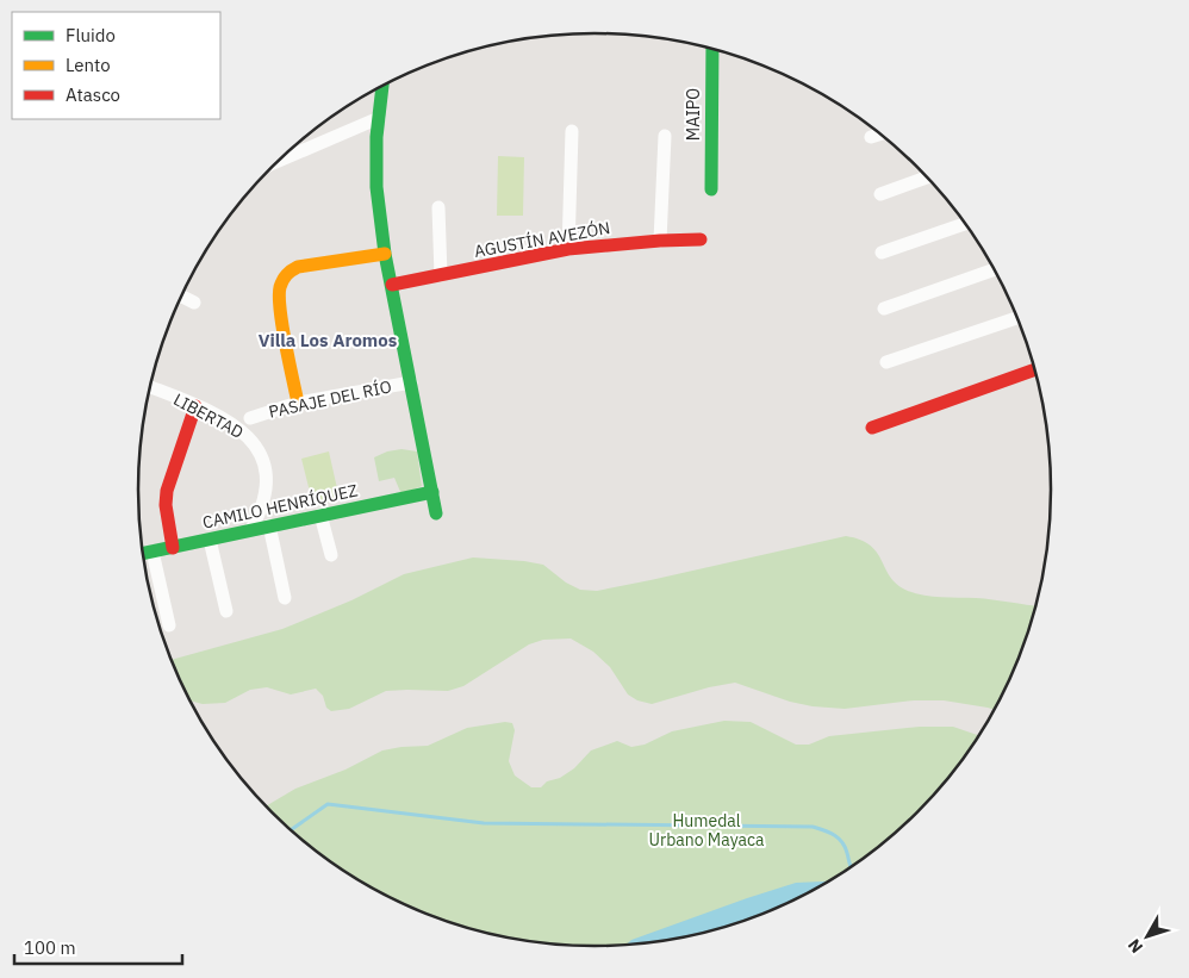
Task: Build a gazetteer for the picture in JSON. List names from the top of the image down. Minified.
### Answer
{"streets":{"street":["MAIPO","AGUSTÍN AVEZÓN","PASAJE DEL RÍO","LIBERTAD","CAMILO HENRÍQUEZ"]},"crossings":[["LIBERTAD","CAMILO HENRÍQUEZ"]],"districts":["Villa Los Aromos"],"parks":["Humedal Urbano Mayaca"],"legend":["Fluido","Lento","Atasco"],"scale_bar":"100 m","north":"bottom left"}
